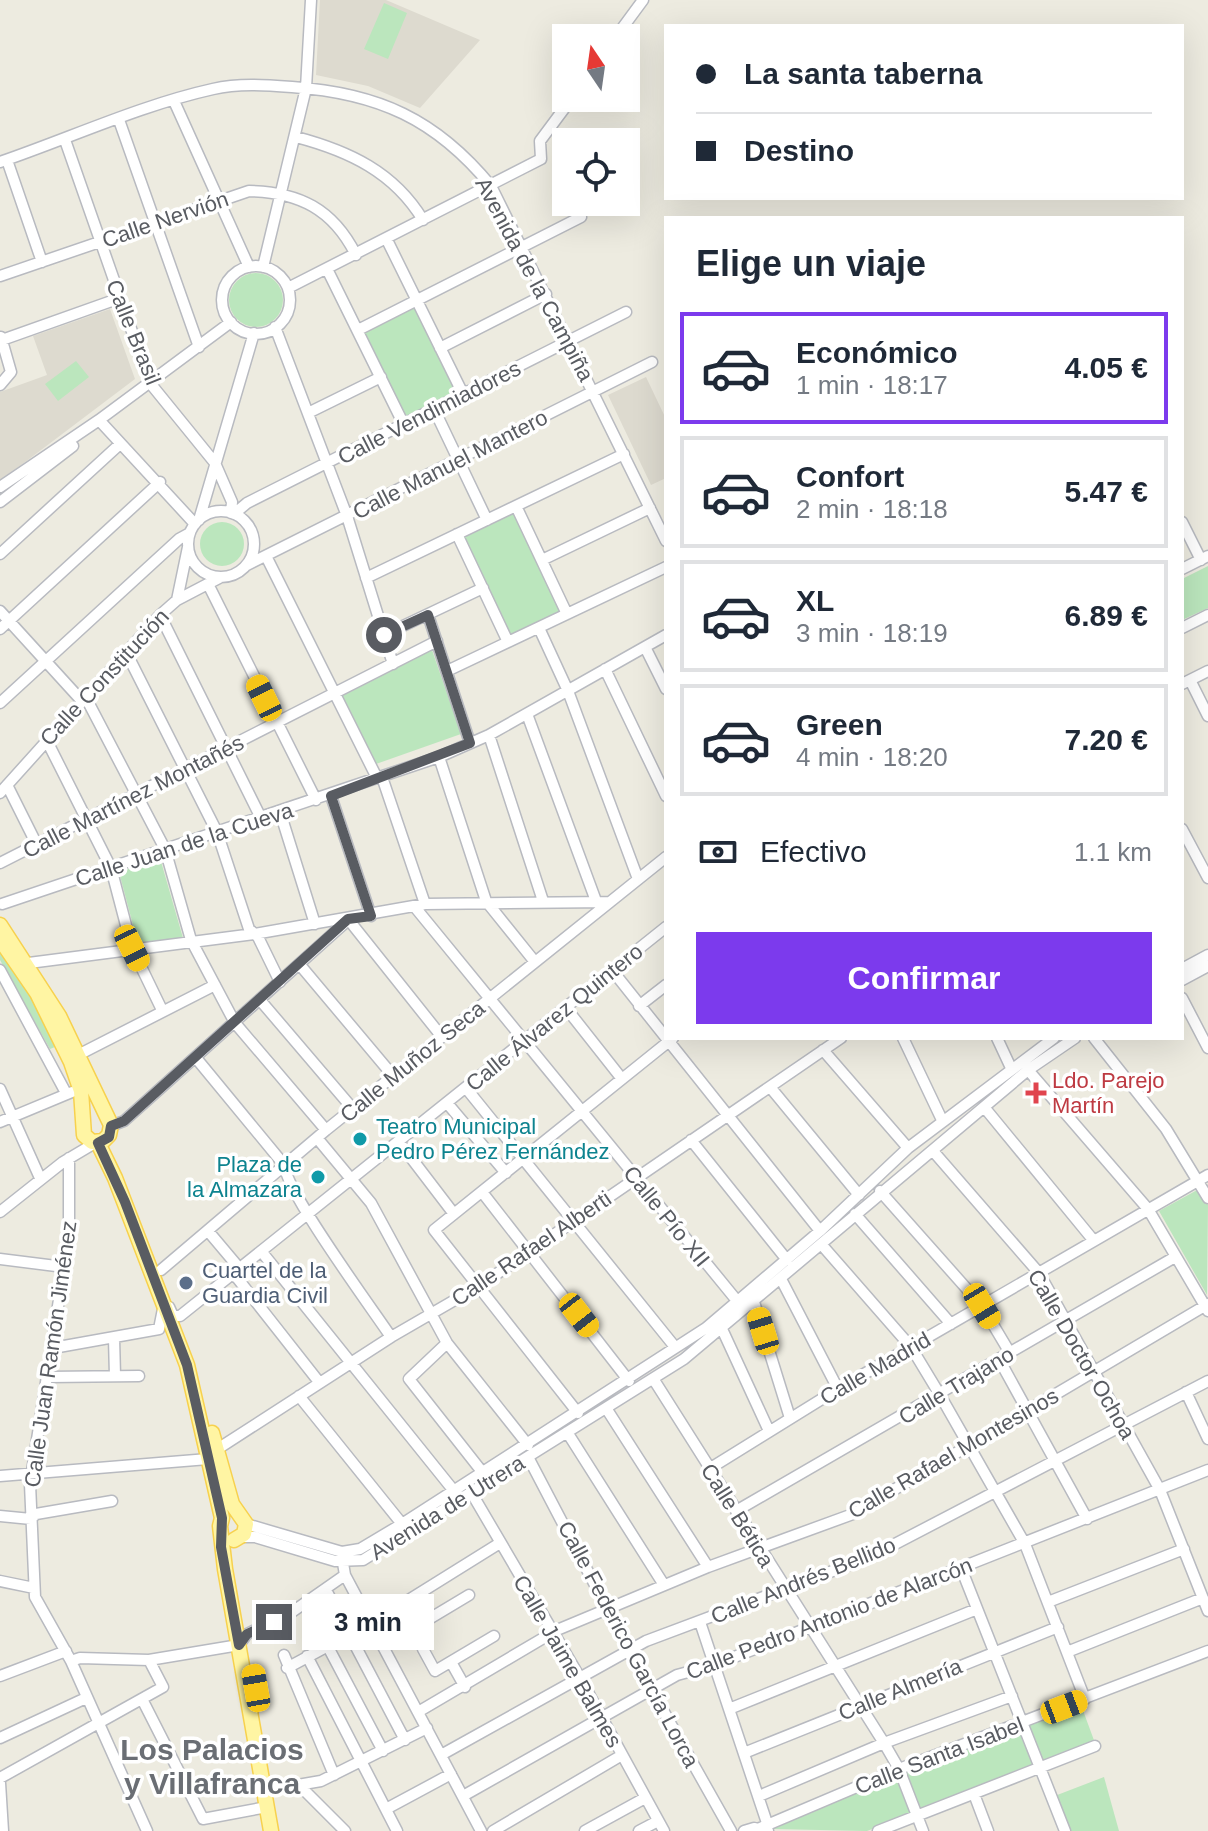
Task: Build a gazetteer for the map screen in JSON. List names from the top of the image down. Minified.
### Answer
{"streets":{"street":["Calle Nervión","Avenida de la Campiña","Calle Brasil","Calle Vendimiadores","Calle Manuel Mantero","Calle Constitución","Calle Martínez Montañés","Calle Juan de la Cueva","Calle Álvarez Quintero","Calle Muñoz Seca","Calle Pío XII","Calle Rafael Alberti","Calle Juan Ramón Jiménez","Calle Doctor Ochoa","Calle Madrid","Calle Trajano","Calle Rafael Montesinos","Avenida de Utrera","Calle Bética","Calle Andrés Bellido","Calle Pedro Antonio de Alarcón","Calle Federico García Lorca","Calle Jaime Balmes","Calle Almería","Calle Santa Isabel"]},"crossings":[["Calle Nervión","Calle Brasil"],["Avenida de la Campiña","Calle Brasil"],["Avenida de la Campiña","Calle Vendimiadores"],["Avenida de la Campiña","Calle Manuel Mantero"],["Calle Brasil","Calle Vendimiadores"],["Calle Brasil","Calle Manuel Mantero"],["Calle Brasil","Calle Constitución"],["Calle Vendimiadores","Calle Manuel Mantero"],["Calle Vendimiadores","Calle Constitución"],["Calle Manuel Mantero","Calle Constitución"],["Calle Manuel Mantero","Calle Pío XII"],["Calle Martínez Montañés","Calle Pío XII"],["Calle Juan de la Cueva","Calle Pío XII"],["Calle Álvarez Quintero","Calle Pío XII"],["Calle Álvarez Quintero","Calle Federico García Lorca"],["Calle Muñoz Seca","Calle Pío XII"],["Calle Muñoz Seca","Calle Federico García Lorca"],["Calle Pío XII","Calle Rafael Alberti"],["Calle Rafael Alberti","Calle Federico García Lorca"],["Calle Doctor Ochoa","Calle Madrid"],["Calle Doctor Ochoa","Calle Trajano"],["Calle Doctor Ochoa","Calle Rafael Montesinos"],["Calle Doctor Ochoa","Calle Andrés Bellido"],["Calle Doctor Ochoa","Calle Pedro Antonio de Alarcón"],["Calle Madrid","Calle Bética"],["Calle Trajano","Calle Bética"],["Calle Rafael Montesinos","Calle Bética"],["Calle Rafael Montesinos","Calle Federico García Lorca"],["Calle Rafael Montesinos","Calle Jaime Balmes"],["Avenida de Utrera","Calle Bética"],["Avenida de Utrera","Calle Federico García Lorca"],["Avenida de Utrera","Calle Jaime Balmes"],["Calle Bética","Calle Andrés Bellido"],["Calle Bética","Calle Pedro Antonio de Alarcón"],["Calle Bética","Calle Almería"],["Calle Bética","Calle Santa Isabel"],["Calle Andrés Bellido","Calle Federico García Lorca"],["Calle Andrés Bellido","Calle Jaime Balmes"],["Calle Pedro Antonio de Alarcón","Calle Federico García Lorca"],["Calle Pedro Antonio de Alarcón","Calle Jaime Balmes"]],"districts":["Los Palacios y Villafranca"],"places":{"health":["Ldo. Parejo Martín"],"other":["Teatro Municipal Pedro Pérez Fernández","Plaza de la Almazara","Cuartel de la Guardia Civil"]},"north":"top","page":{"banner":["La santa taberna","Destino"],"heading":"Elige un viaje","list":[{"name":"Económico","note":"1 min · 18:17","value":"4.05 €"},{"name":"Confort","note":"2 min · 18:18","value":"5.47 €"},{"name":"XL","note":"3 min · 18:19","value":"6.89 €"},{"name":"Green","note":"4 min · 18:20","value":"7.20 €"}],"pay":["Efectivo","1.1 km"],"buttons":"Confirmar","bubble":"3 min"}}
